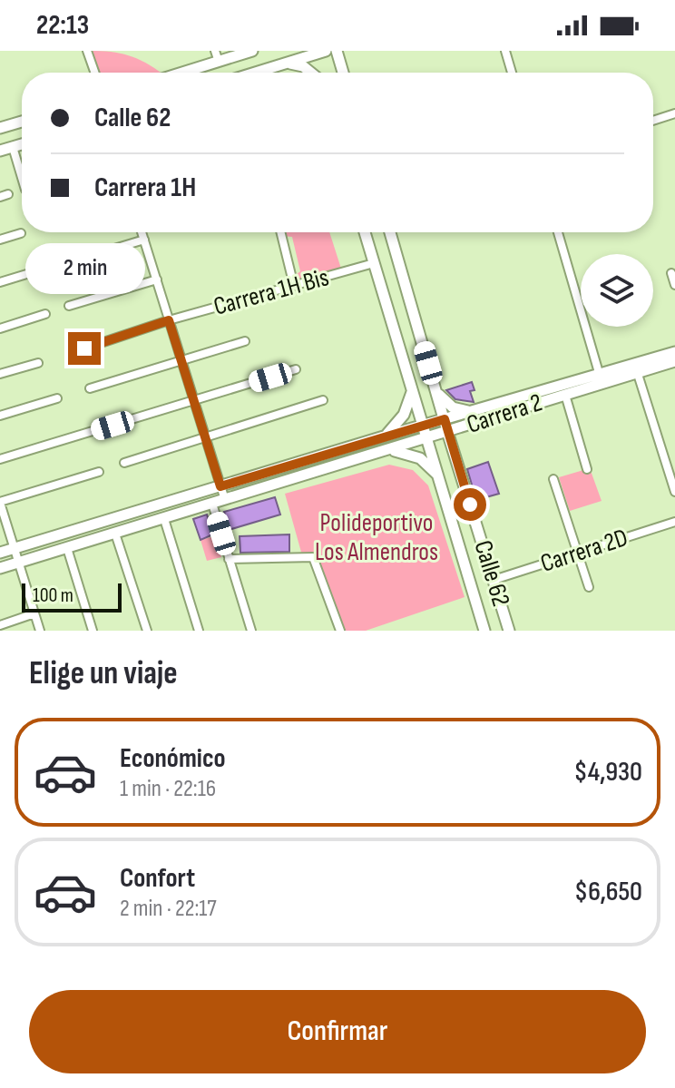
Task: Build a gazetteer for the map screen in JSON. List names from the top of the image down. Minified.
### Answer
{"streets":{"street":["Carrera 1H Bis","Carrera 2","Carrera 2D","Calle 62"]},"crossings":[["Carrera 1H Bis","Calle 62"],["Carrera 2","Calle 62"],["Carrera 2D","Calle 62"]],"parks":["Polideportivo Los Almendros"],"scale_bar":"100 m","page":{"status":"22:13","banner":["Calle 62","Carrera 1H"],"bubble":"2 min","scale":"100 m","heading":"Elige un viaje","list":[{"name":"Económico","note":"1 min · 22:16","value":"$4,930"},{"name":"Confort","note":"2 min · 22:17","value":"$6,650"}],"buttons":"Confirmar"}}
